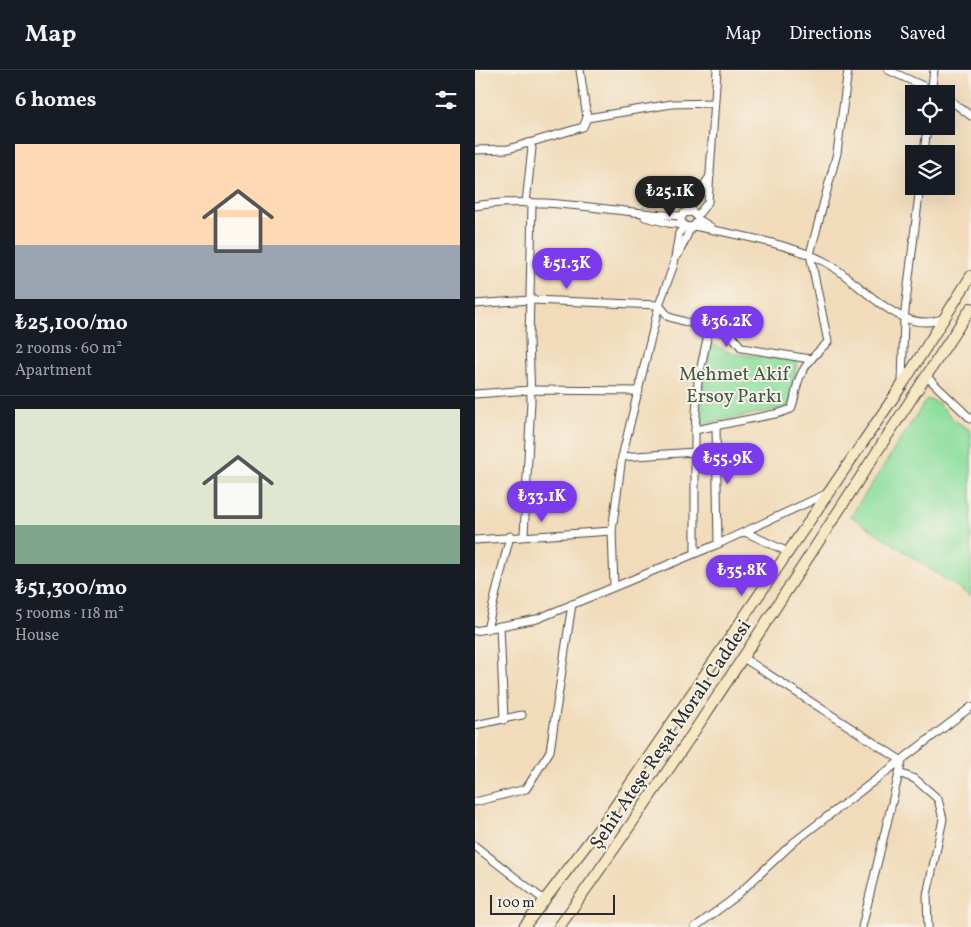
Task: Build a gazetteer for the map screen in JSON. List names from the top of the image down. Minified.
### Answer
{"streets":{"main road":["Şehit Ateşe Reşat Moralı Caddesi"]},"parks":["Mehmet Akif Ersoy Parkı"],"scale_bar":"100 m","page":{"header":"Map","nav":["Map","Directions","Saved"],"heading":"6 homes","list":[{"name":"₺25,100/mo","note":"2 rooms · 60 m² · Apartment"},{"name":"₺51,300/mo","note":"5 rooms · 118 m² · House"}],"price":["₺25.1K","₺51.3K","₺36.2K","₺55.9K","₺33.1K","₺35.8K"],"scale":"100 m"}}
